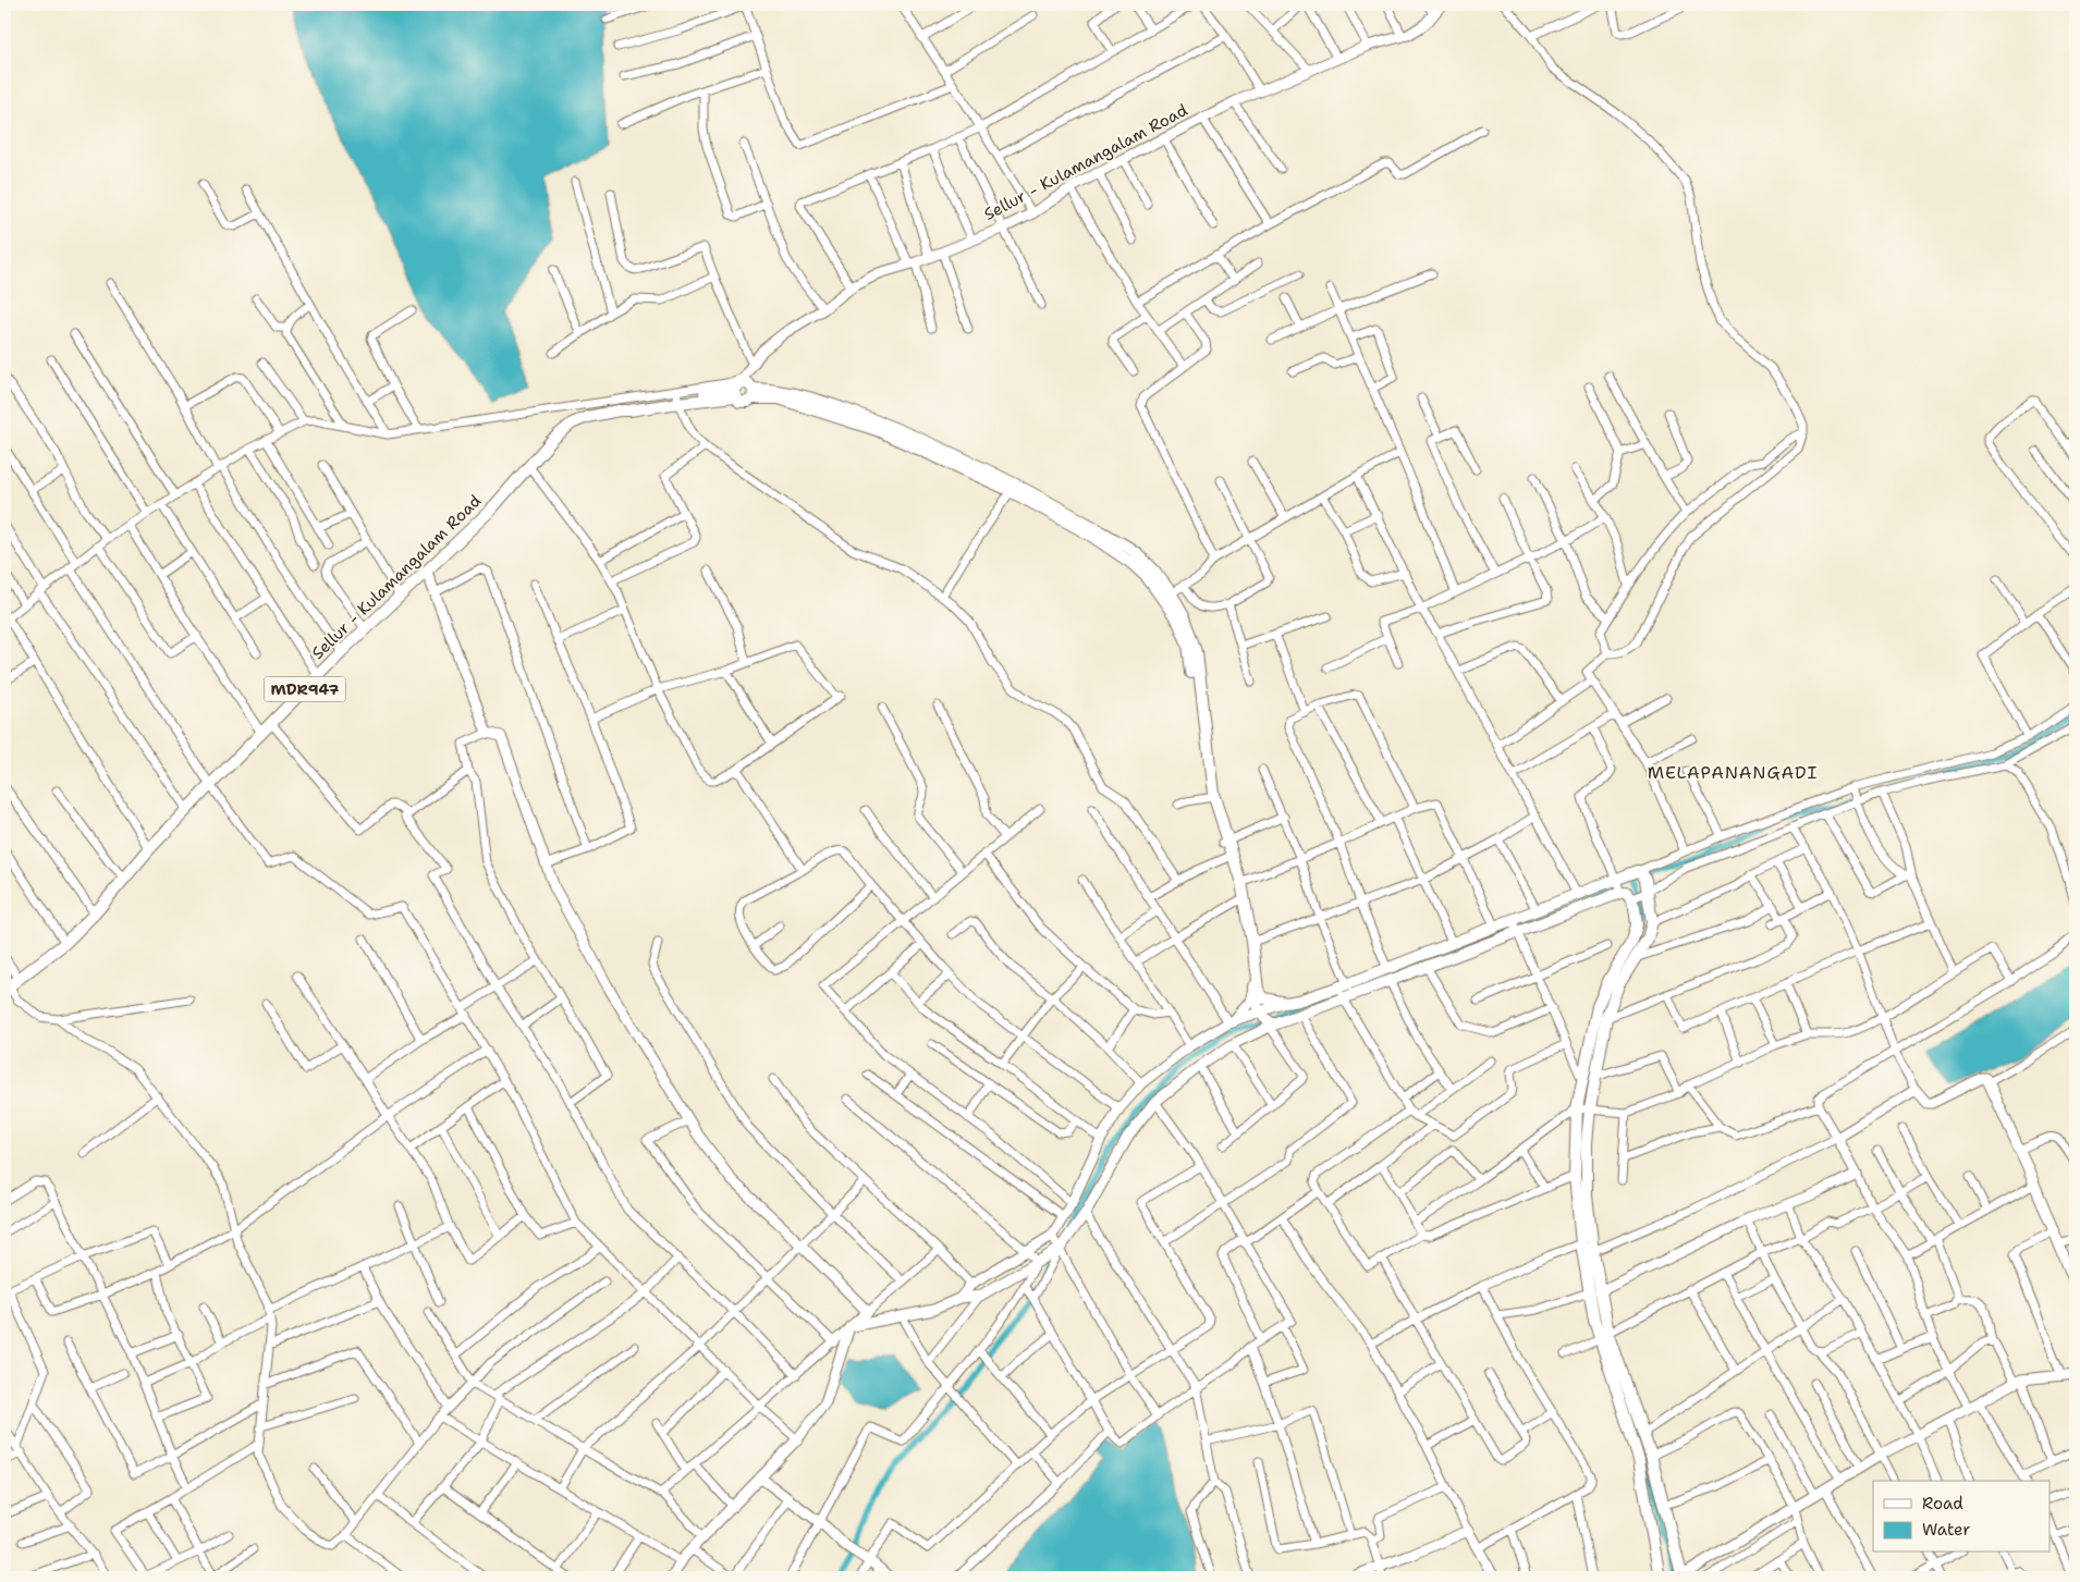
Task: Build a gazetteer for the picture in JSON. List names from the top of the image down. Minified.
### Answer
{"streets":{"main road":["Sellur - Kulamangalam Road","MDR947"]},"districts":["MELAPANANGADI"],"legend":["Road","Water"]}
